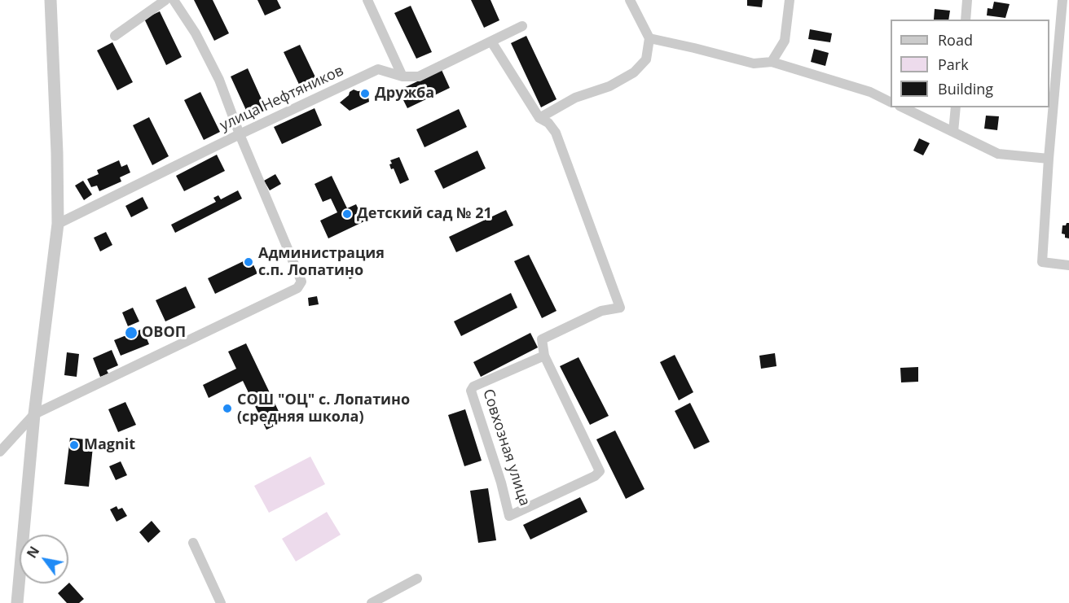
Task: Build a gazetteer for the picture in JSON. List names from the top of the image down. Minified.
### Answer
{"streets":{"street":["улица Нефтяников","Совхозная улица"]},"places":["Дружба","Детский сад № 21","Администрация с.п. Лопатино","ОВОП","СОШ \"ОЦ\" с. Лопатино (средняя школа)","Magnit"],"legend":["Road","Park","Building"],"north":"top left"}
